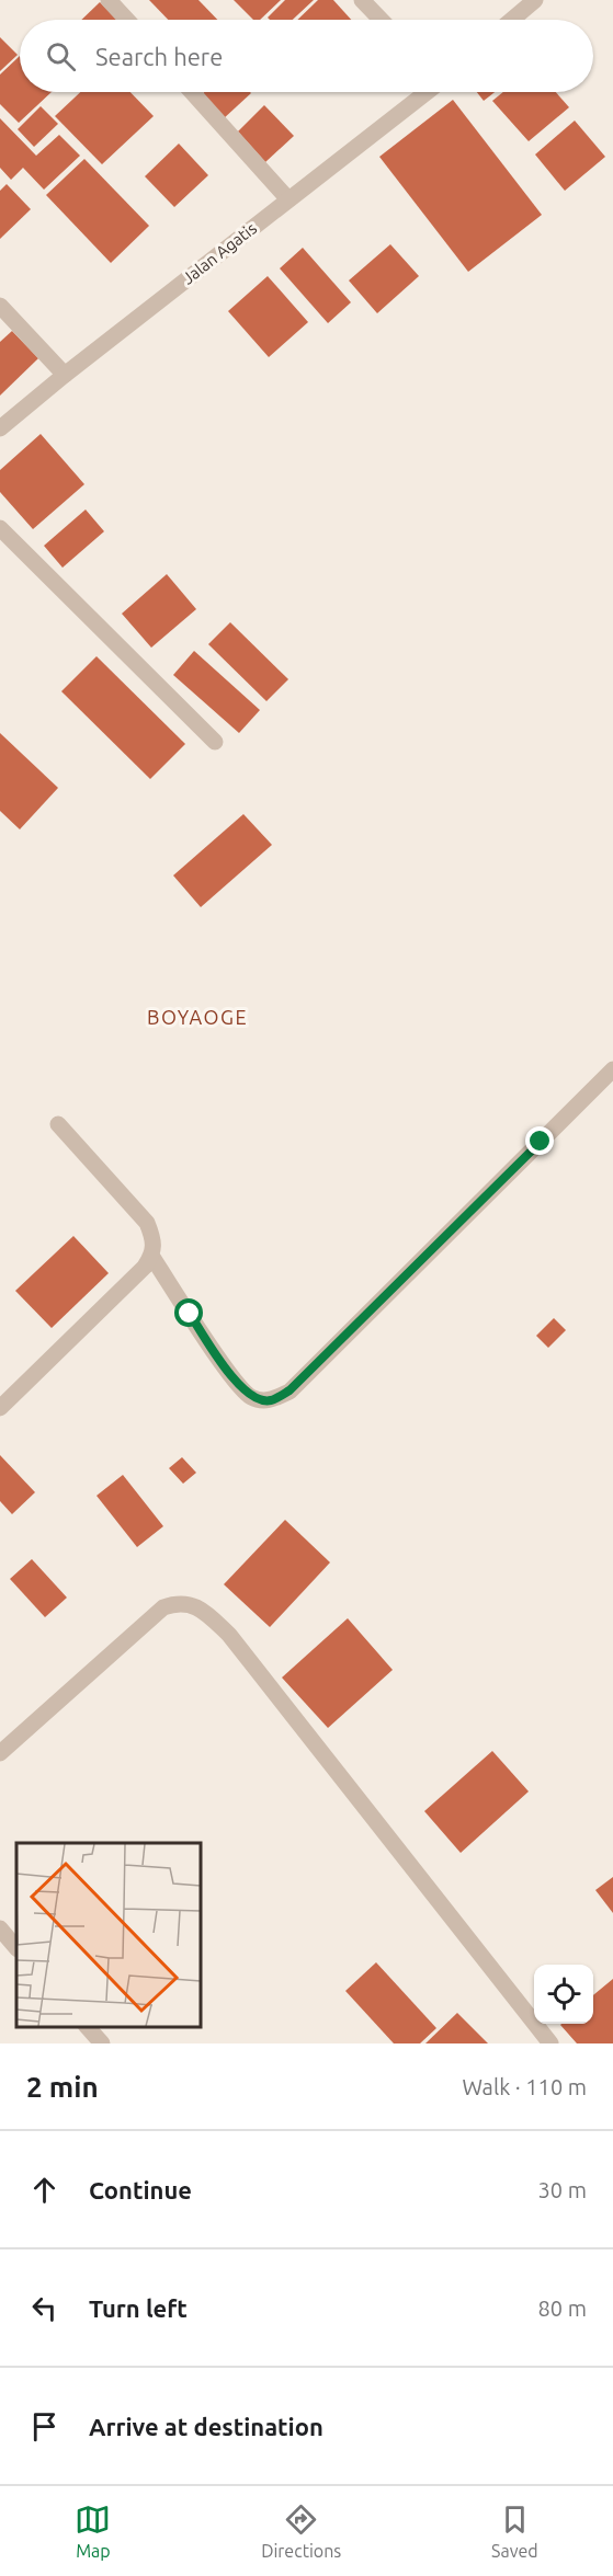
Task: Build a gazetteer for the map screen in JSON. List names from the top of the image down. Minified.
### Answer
{"streets":{"street":["Jalan Agatis"]},"districts":["BOYAOGE"],"page":{"search":"Search here","heading":["2 min","Walk · 110 m"],"list":[["Continue","30 m"],["Turn left","80 m"],"Arrive at destination"],"nav":["Map","Directions","Saved"]}}
